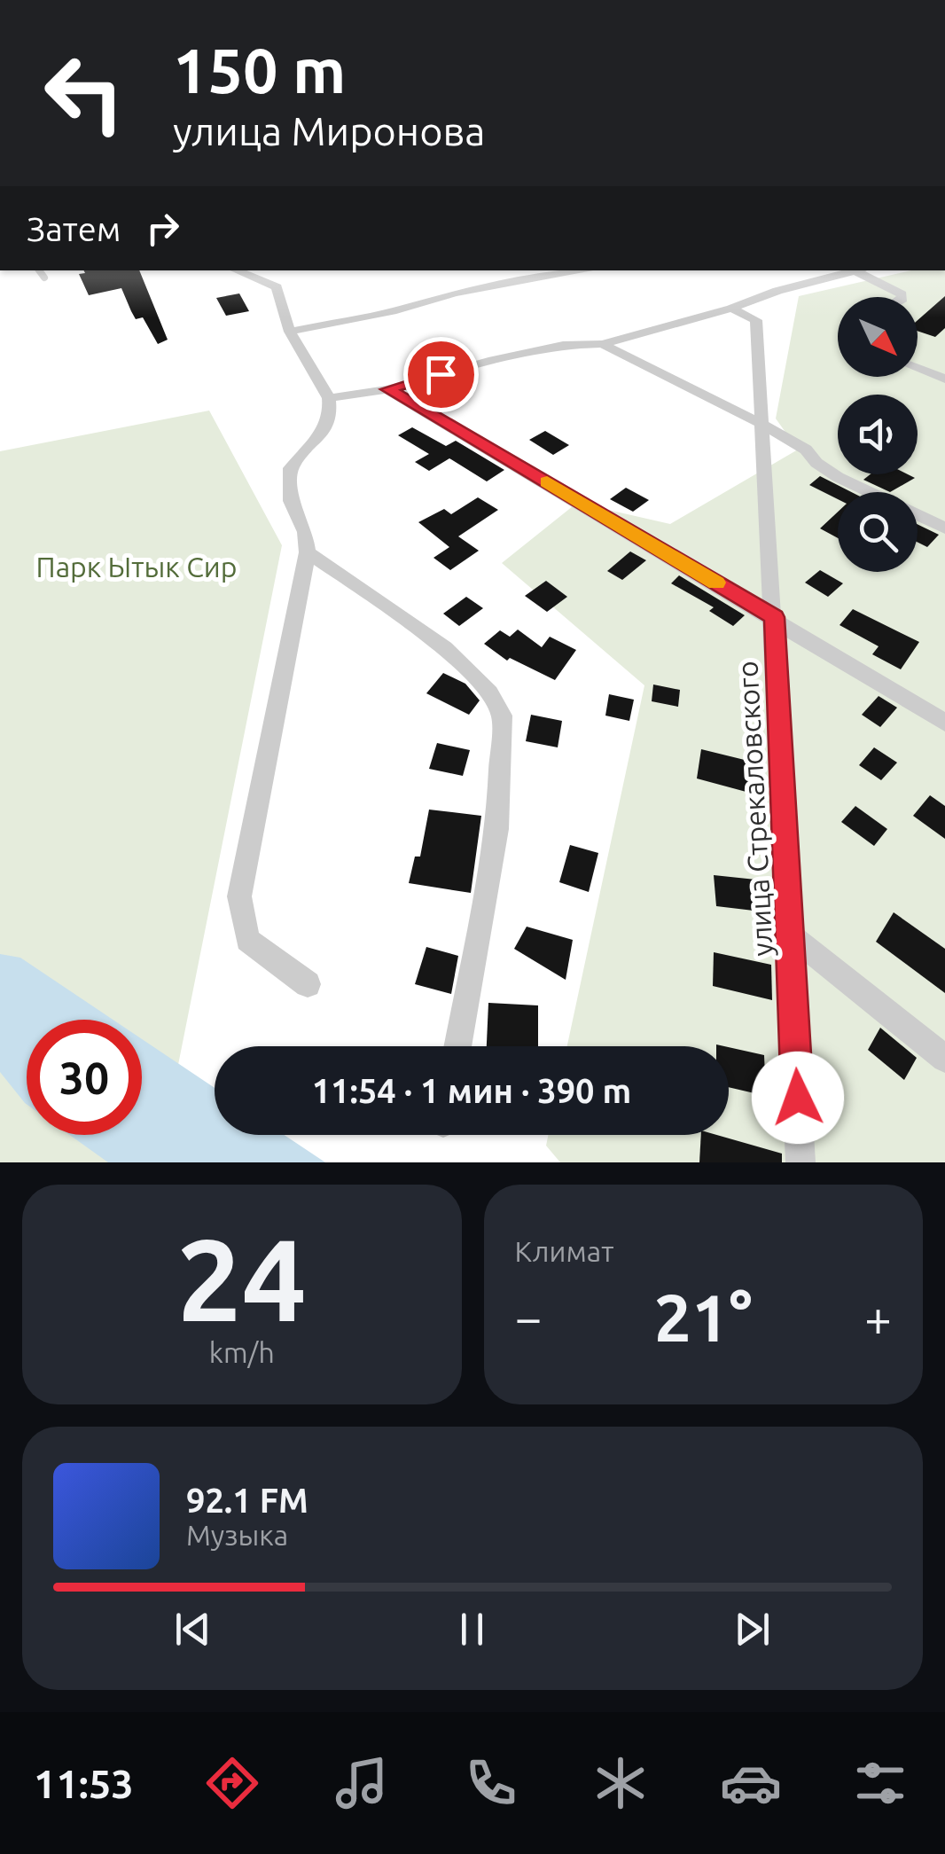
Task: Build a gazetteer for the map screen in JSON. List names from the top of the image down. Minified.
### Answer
{"streets":{"street":["улица Стрекаловского"]},"parks":["Парк Ытык Сир"],"north":"bottom right","page":{"turn":["150 m","улица Миронова"],"then":"Затем","limit":"30","trip":"11:54 · 1 мин · 390 m","tile":[["24","km/h"],"Климат"],"heat":["−","21°","+"],"song":["92.1 FM","Музыка"],"tabs":"11:53"}}
